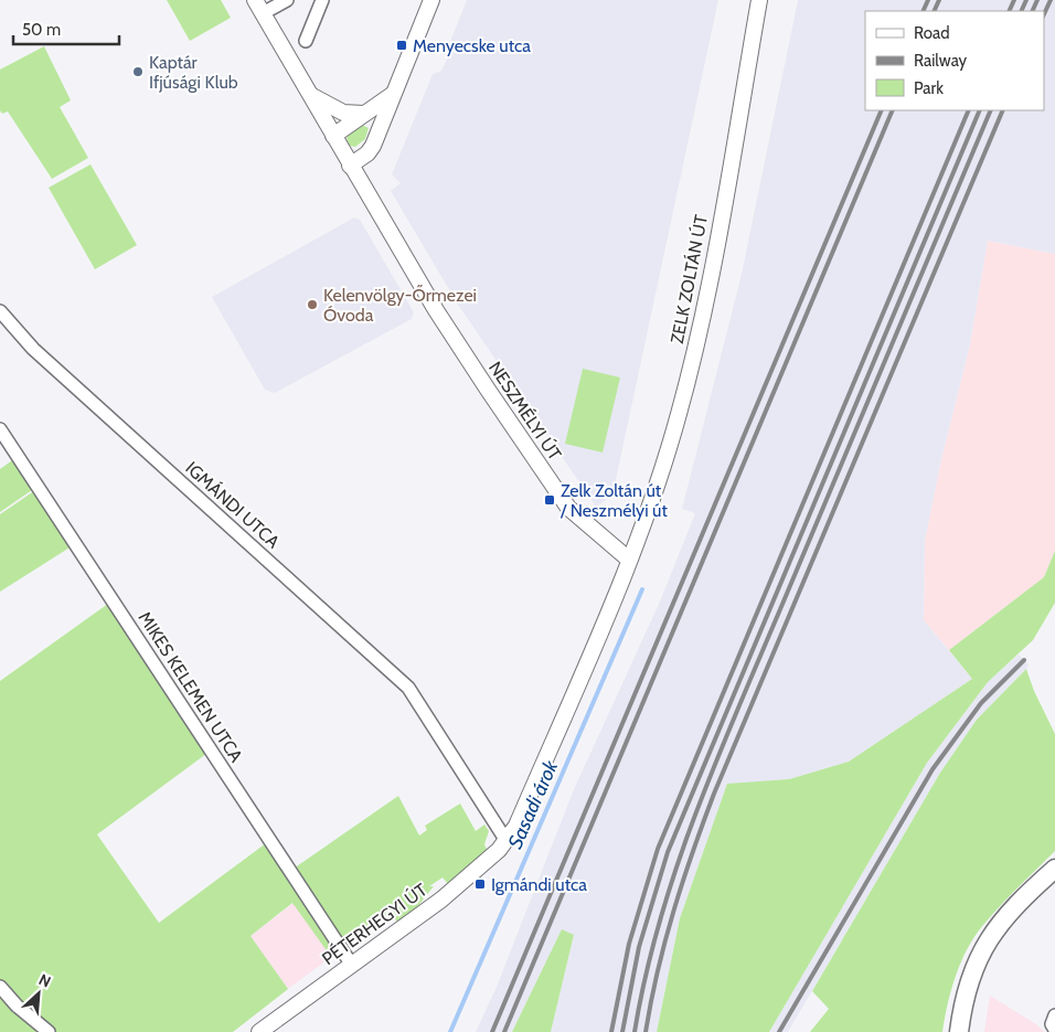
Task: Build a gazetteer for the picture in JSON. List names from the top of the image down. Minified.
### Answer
{"streets":{"street":["ZELK ZOLTÁN ÚT","NESZMÉLYI ÚT","IGMÁNDI UTCA","MIKES KELEMEN UTCA","PÉTERHEGYI ÚT"]},"crossings":[["ZELK ZOLTÁN ÚT","NESZMÉLYI ÚT"],["IGMÁNDI UTCA","PÉTERHEGYI ÚT"],["MIKES KELEMEN UTCA","PÉTERHEGYI ÚT"]],"water":["Sasadi árok"],"places":{"transit":["Menyecske utca","Zelk Zoltán út / Neszmélyi út","Igmándi utca"],"other":["Kaptár Ifjúsági Klub","Kelenvölgy-Őrmezei Óvoda"]},"legend":["Road","Railway","Park"],"scale_bar":"50 m","north":"top right"}
